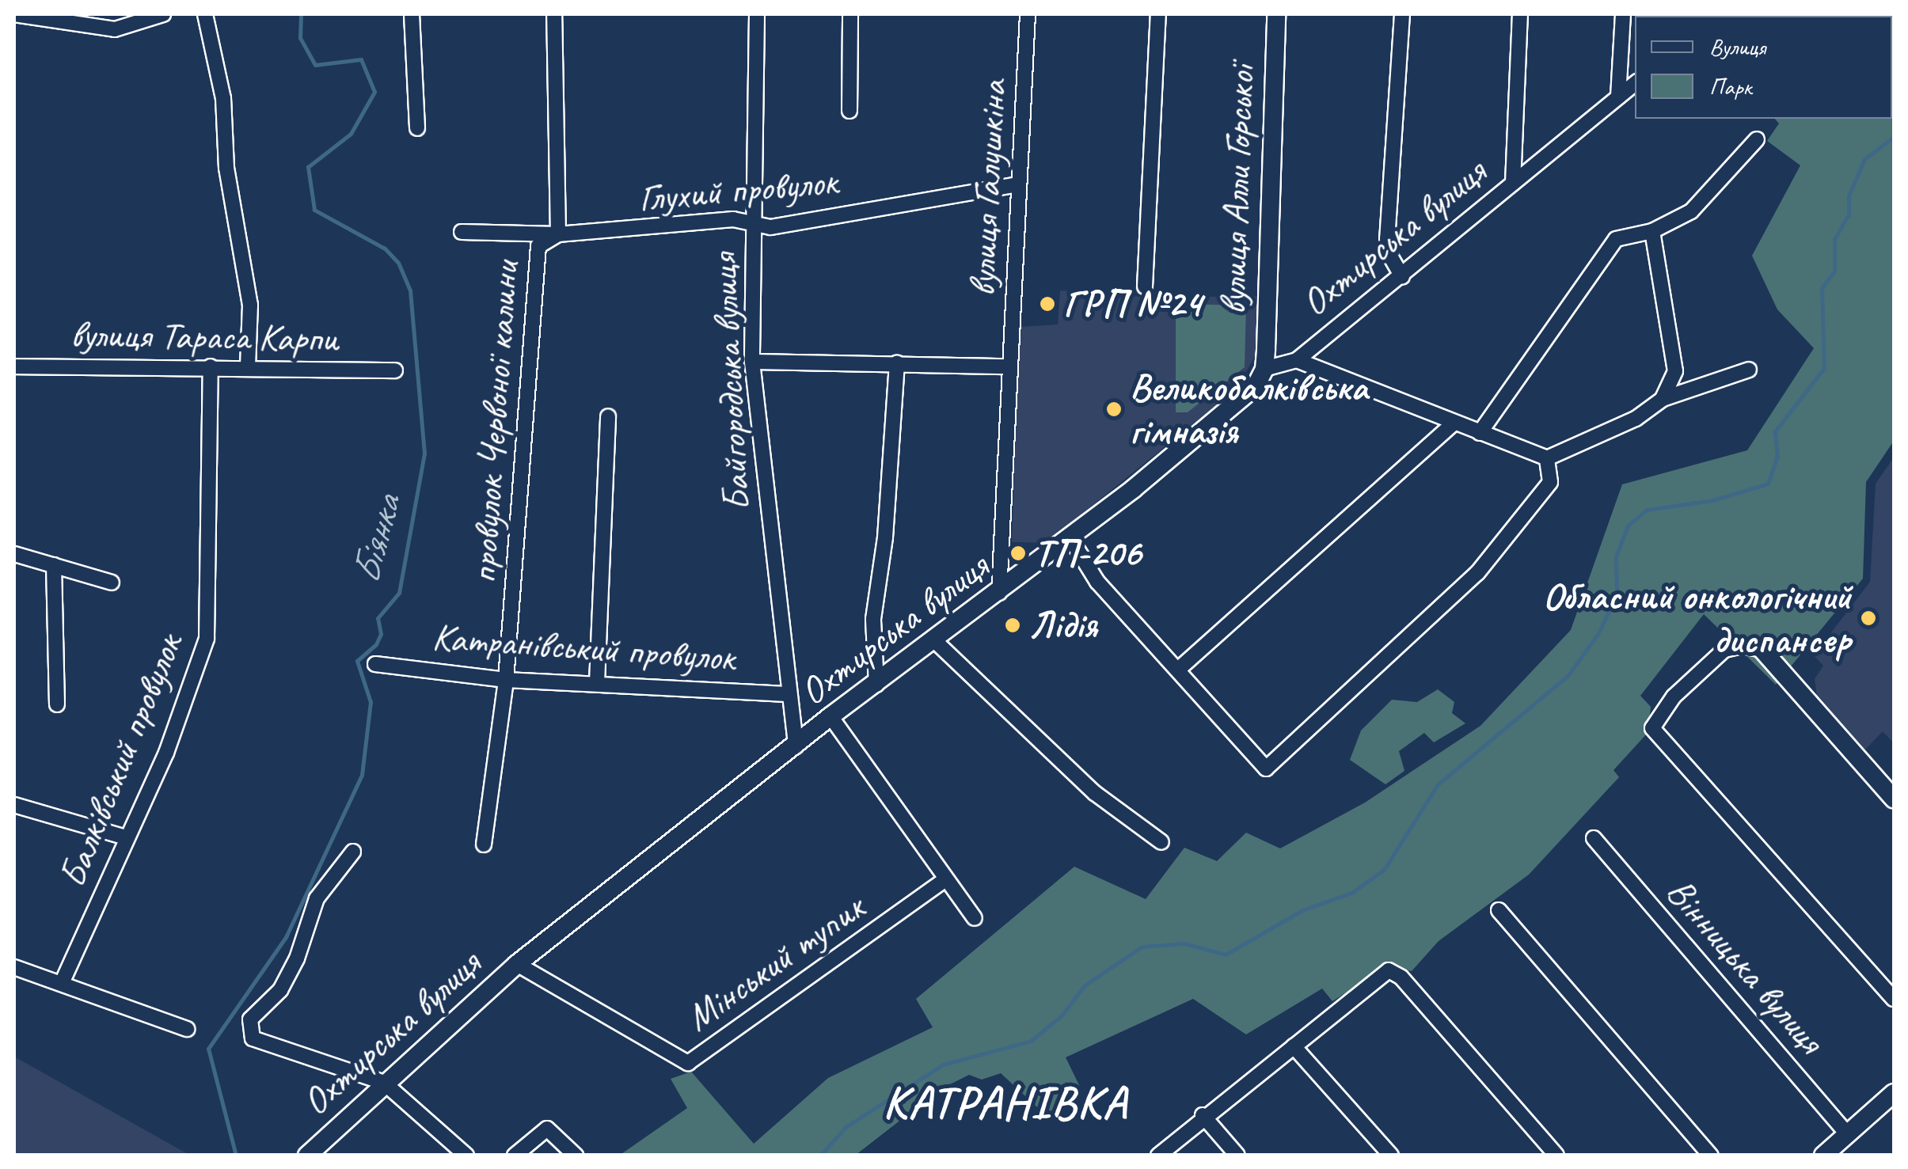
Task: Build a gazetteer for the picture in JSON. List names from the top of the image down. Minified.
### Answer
{"streets":{"street":["вулиця Галушкіна","Глухий провулок","вулиця Алли Горської","Охтирська вулиця","вулиця Тараса Карпи","Байгородська вулиця","провулок Червоної калини","Катранівський провулок","Балківський провулок","Мінський тупик","Вінницька вулиця"]},"crossings":[["вулиця Галушкіна","Глухий провулок"],["вулиця Галушкіна","Охтирська вулиця"],["Глухий провулок","Байгородська вулиця"],["Глухий провулок","провулок Червоної калини"],["вулиця Алли Горської","Охтирська вулиця"],["Охтирська вулиця","Байгородська вулиця"],["Охтирська вулиця","Мінський тупик"],["вулиця Тараса Карпи","Балківський провулок"],["Байгородська вулиця","Катранівський провулок"],["провулок Червоної калини","Катранівський провулок"]],"districts":["КАТРАНІВКА"],"water":["Біянка"],"places":["ГРП №24","Великобалківська гімназія","ТП-206","Обласний онкологічний диспансер","Лідія"],"legend":["Вулиця","Парк"]}
